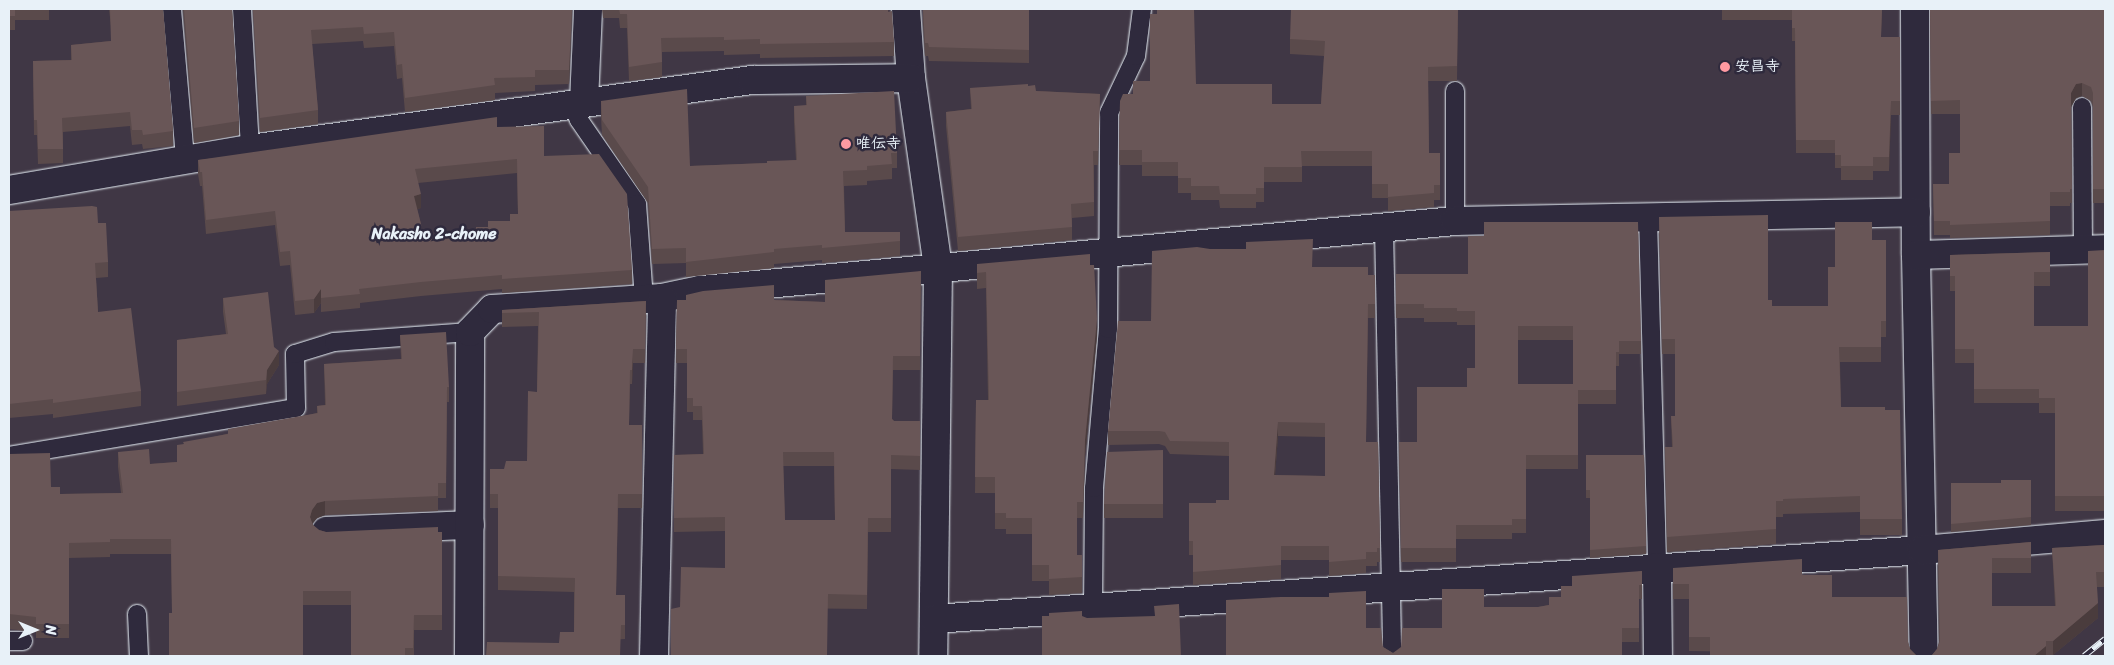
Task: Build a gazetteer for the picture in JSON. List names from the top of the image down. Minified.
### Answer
{"districts":["Nakasho 2-chome"],"places":["安昌寺","唯伝寺"],"north":"right"}
